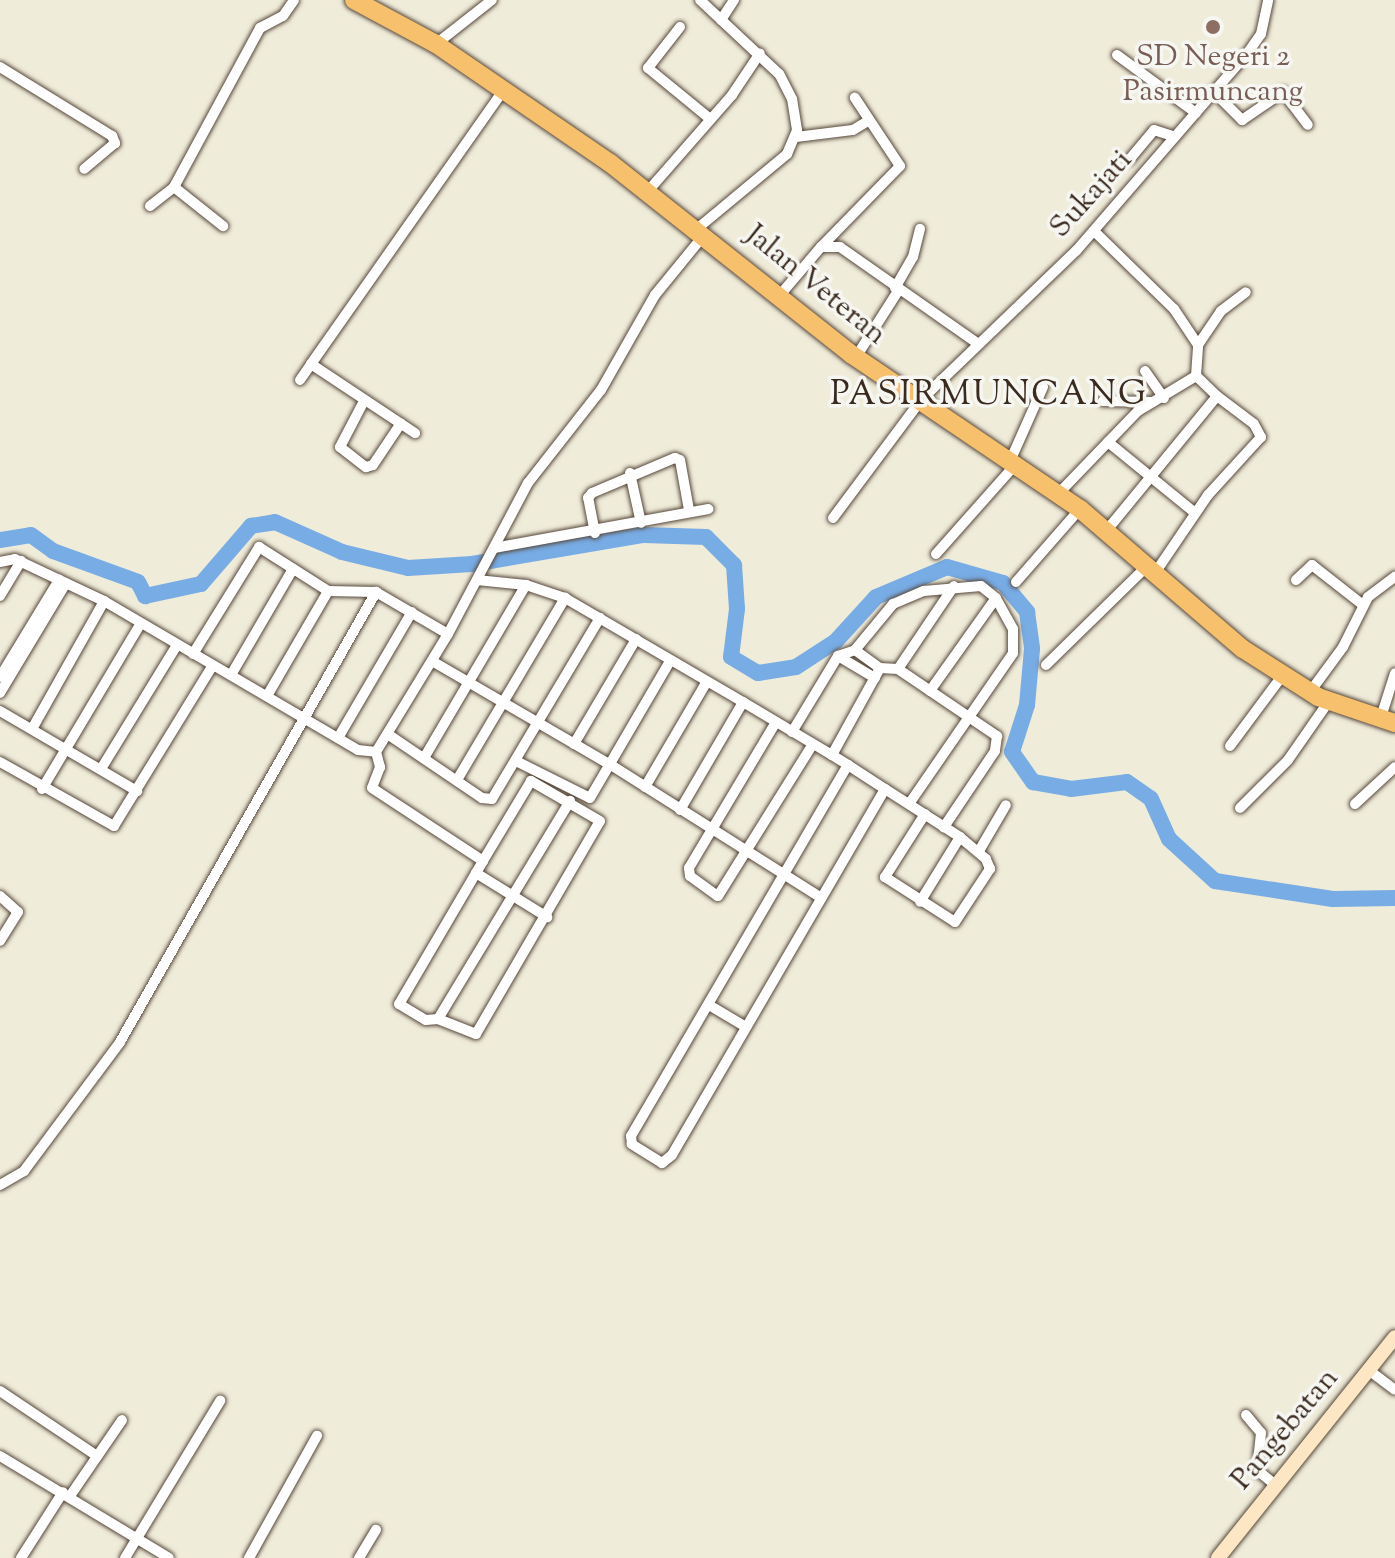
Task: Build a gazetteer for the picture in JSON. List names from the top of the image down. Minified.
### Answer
{"streets":{"highway":["Jalan Veteran"],"street":["Sukajati","Pangebatan"]},"crossings":[["Sukajati","Jalan Veteran"]],"districts":["PASIRMUNCANG"],"places":["SD Negeri 2 Pasirmuncang"]}
